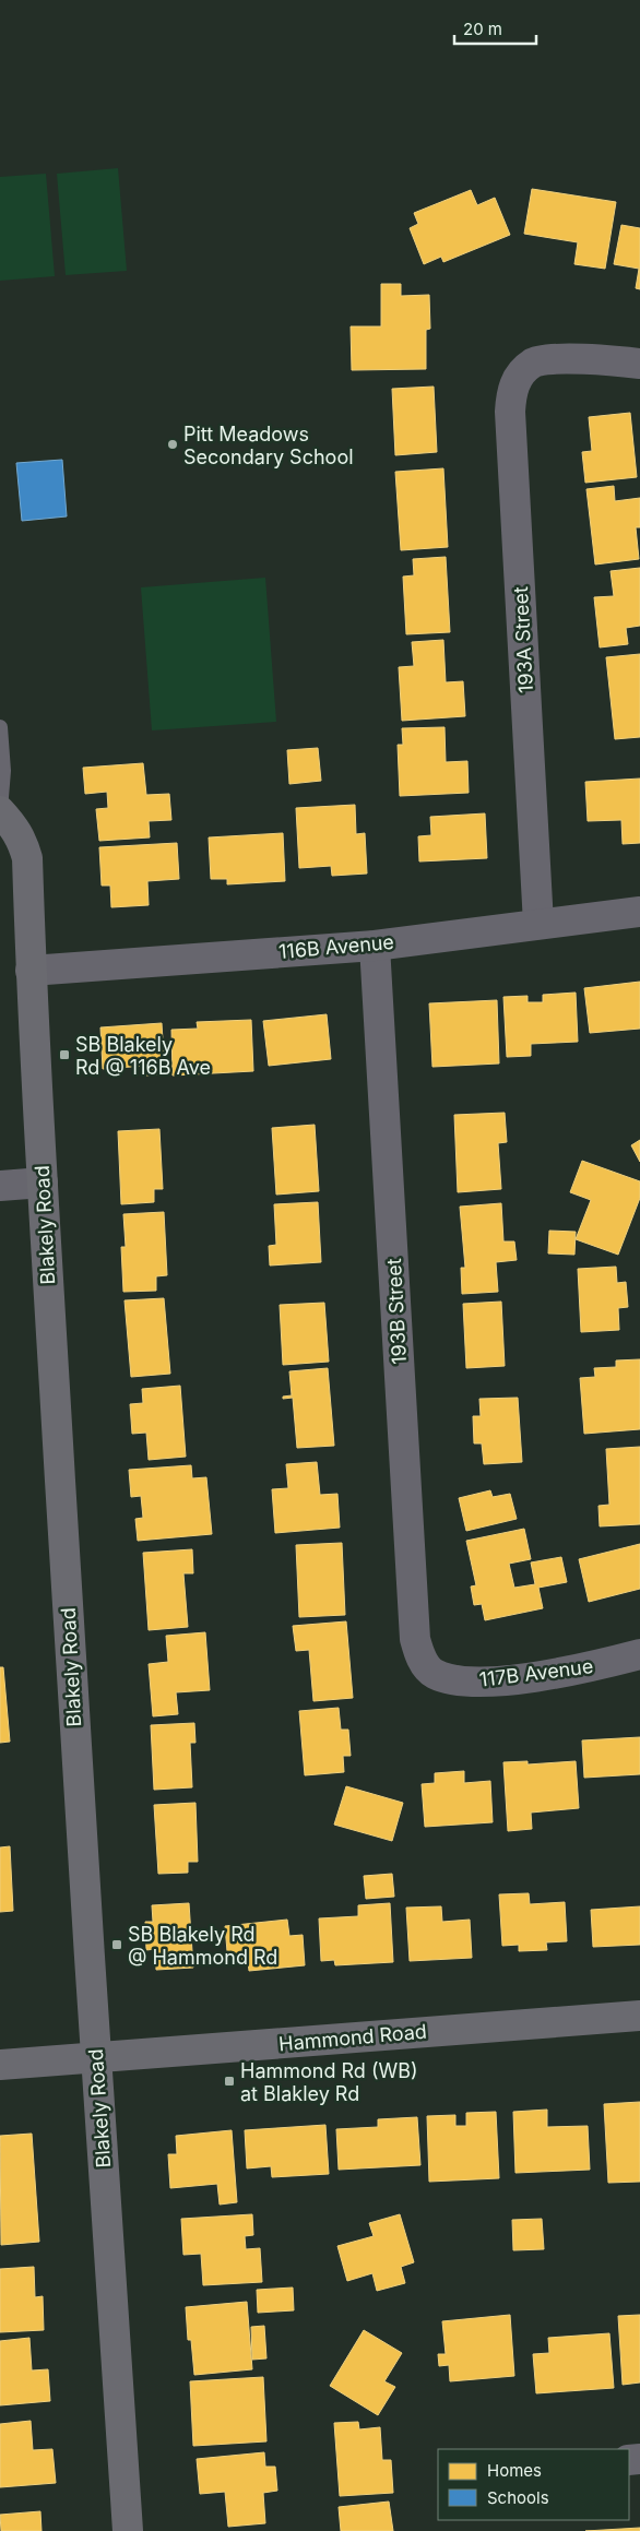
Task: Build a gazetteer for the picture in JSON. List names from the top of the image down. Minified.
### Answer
{"streets":{"street":["193A Street","116B Avenue","Blakely Road","193B Street","117B Avenue","Hammond Road"]},"crossings":[["193A Street","116B Avenue"],["116B Avenue","Blakely Road"],["116B Avenue","193B Street"],["Blakely Road","Hammond Road"],["193B Street","117B Avenue"]],"places":{"other":["Pitt Meadows Secondary School"],"transit":["SB Blakely Rd @ 116B Ave","SB Blakely Rd @ Hammond Rd","Hammond Rd (WB) at Blakley Rd"]},"legend":["Homes","Schools"],"scale_bar":"20 m"}
